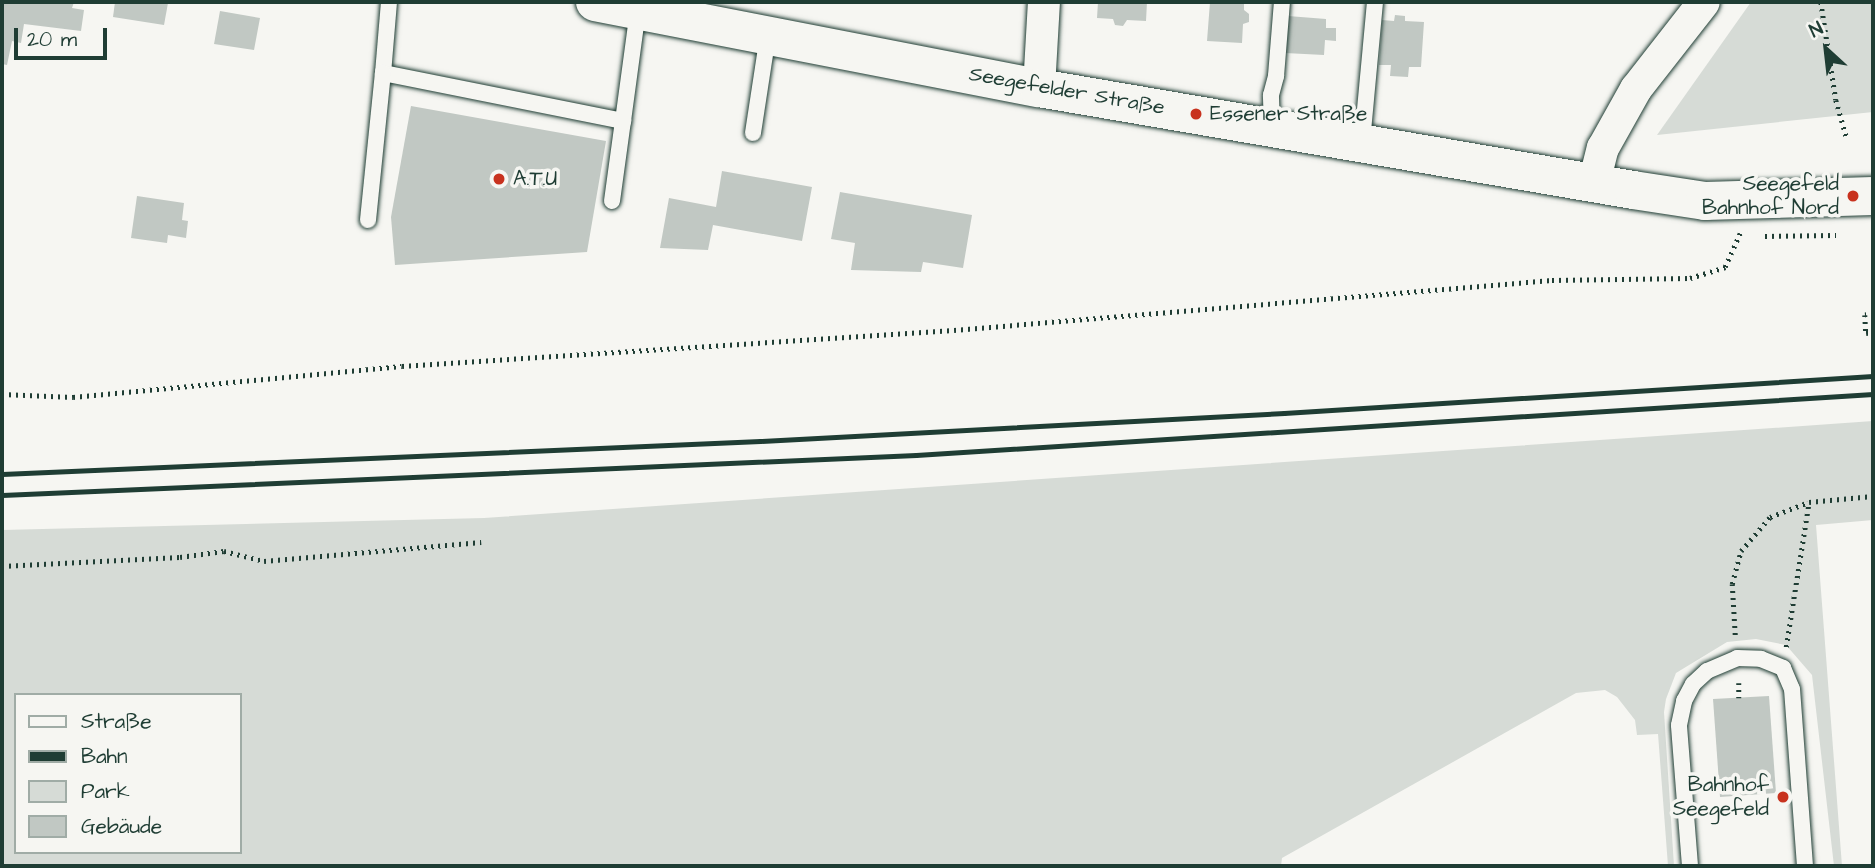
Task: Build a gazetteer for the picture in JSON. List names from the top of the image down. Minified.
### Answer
{"streets":{"street":["Seegefelder Straße"]},"places":["Essener Straße","A.T.U","Seegefeld Bahnhof Nord","Bahnhof Seegefeld"],"legend":["Straße","Bahn","Park","Gebäude"],"scale_bar":"20 m","north":"top left"}
